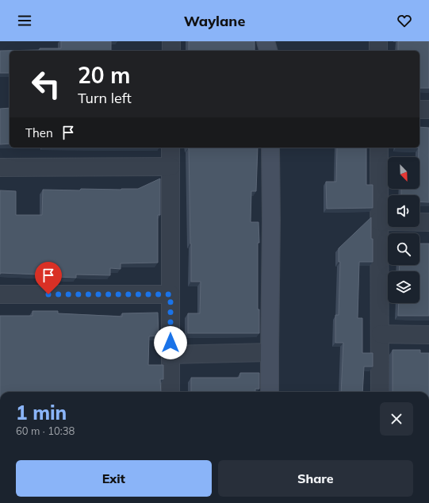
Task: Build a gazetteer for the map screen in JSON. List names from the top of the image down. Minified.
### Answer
{"north":"bottom right","page":{"header":"Waylane","turn":["20 m","Turn left"],"then":"Then","heading":["1 min","60 m · 10:38"],"buttons":["Exit","Share"]}}
